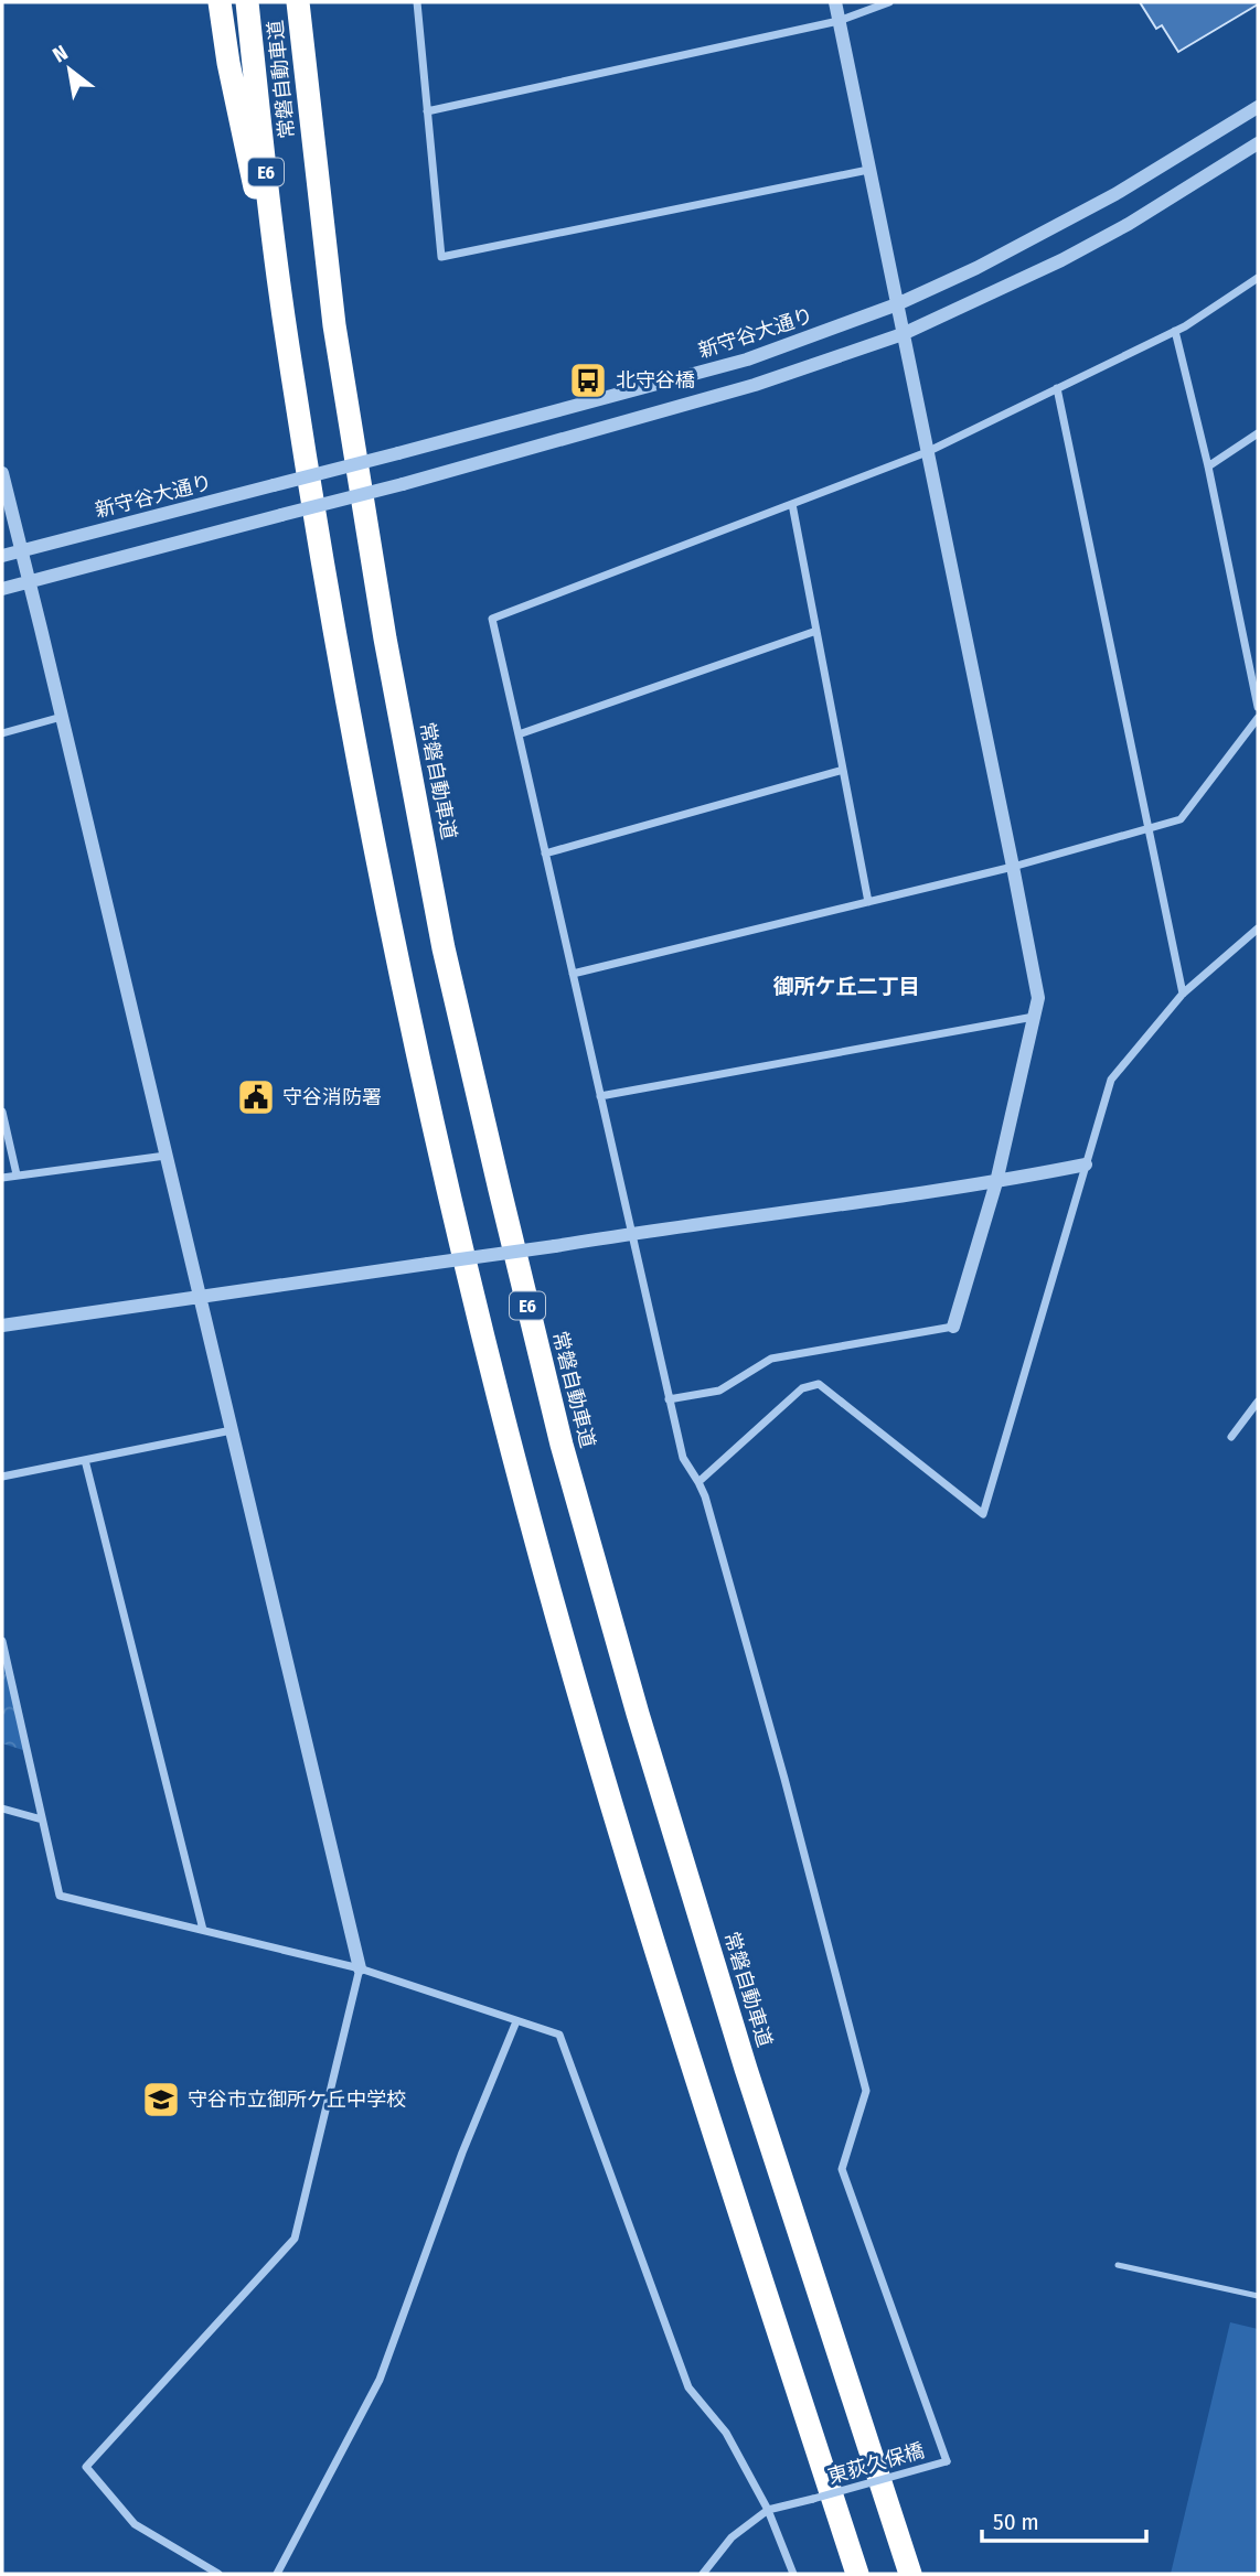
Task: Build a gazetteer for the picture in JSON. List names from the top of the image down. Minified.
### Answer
{"streets":{"highway":["常磐自動車道","E6"],"street":["新守谷大通り","東荻久保橋"]},"districts":["御所ケ丘二丁目"],"places":{"bus stop":["北守谷橋"],"public building":["守谷消防署"],"school or university":["守谷市立御所ケ丘中学校"]},"scale_bar":"50 m","north":"top left"}
